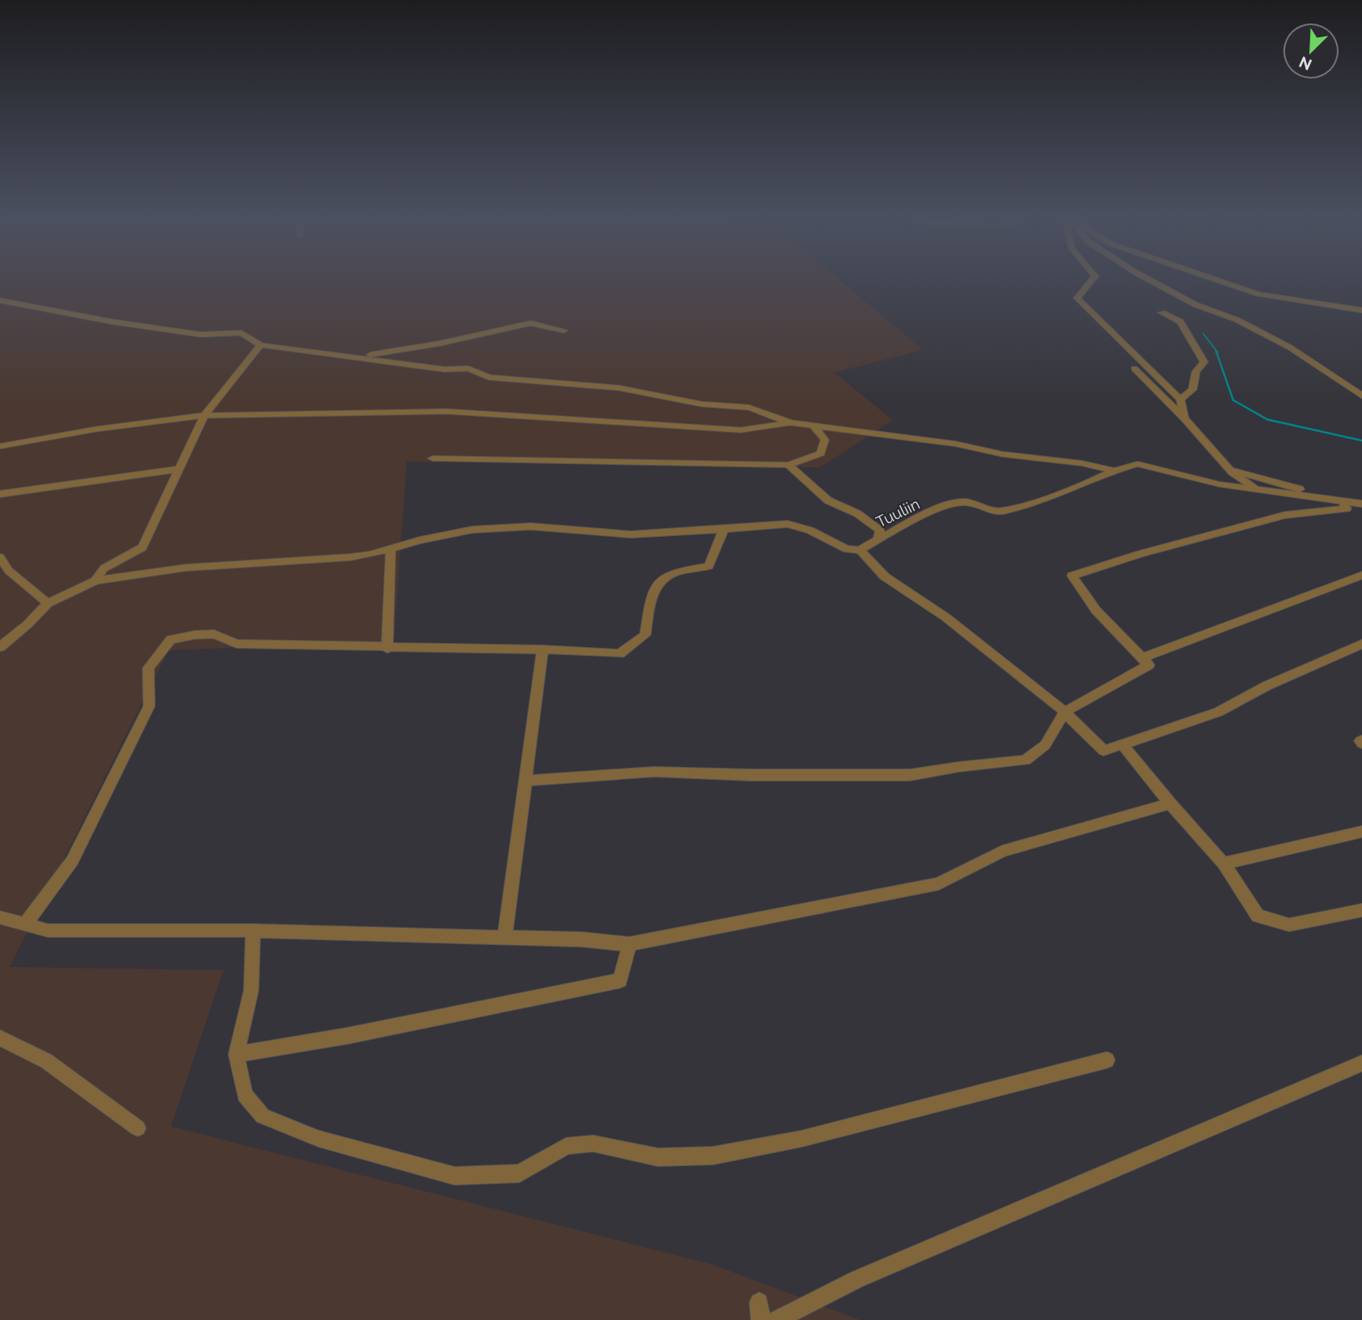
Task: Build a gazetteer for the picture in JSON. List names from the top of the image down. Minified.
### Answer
{"streets":{"street":["Tuuliin"]},"north":"bottom left"}
